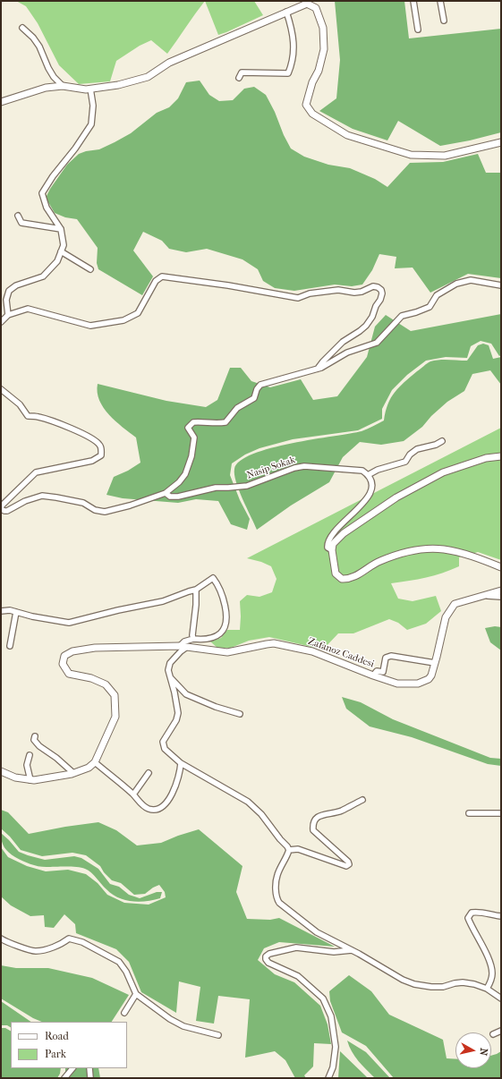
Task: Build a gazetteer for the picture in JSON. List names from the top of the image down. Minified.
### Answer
{"streets":{"street":["Nasip Sokak","Zafanoz Caddesi"]},"legend":["Road","Park"],"north":"right"}
